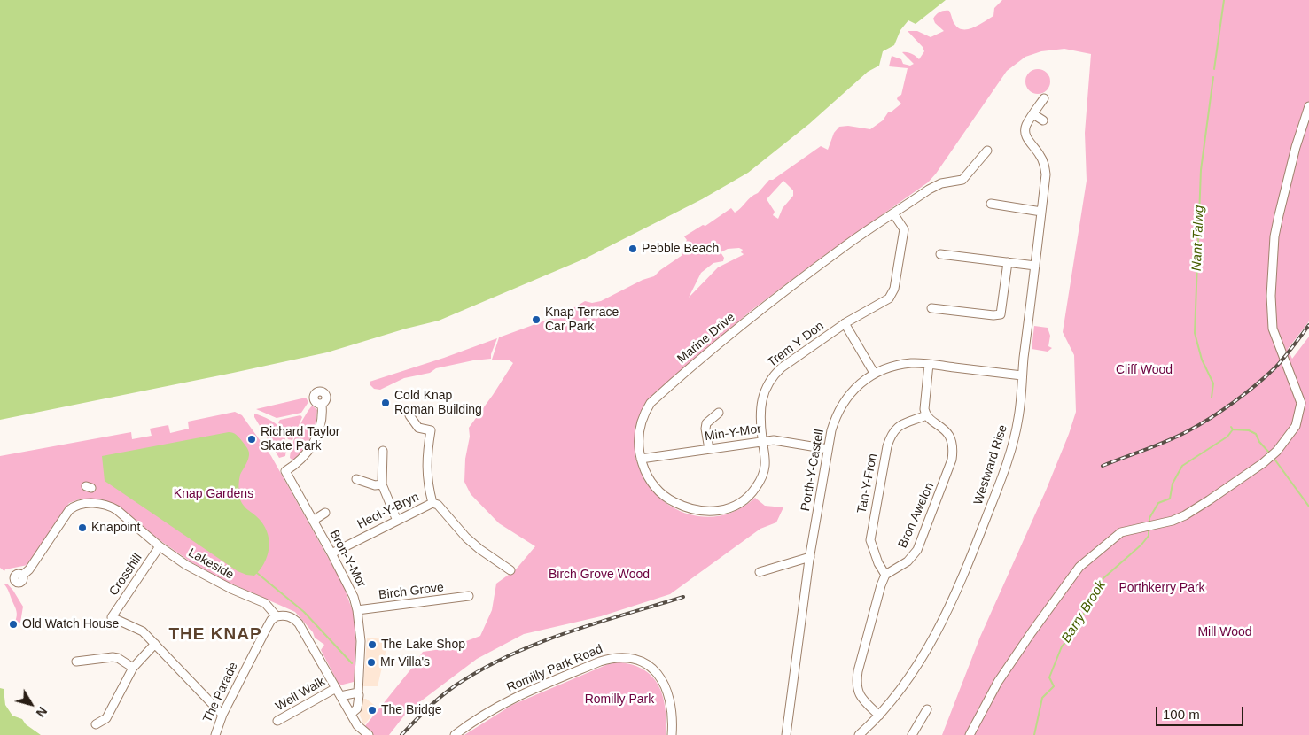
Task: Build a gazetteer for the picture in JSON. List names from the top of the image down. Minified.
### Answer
{"streets":{"street":["Marine Drive","Trem Y Don","Min-Y-Mor","Westward Rise","Porth-Y-Castell","Tan-Y-Fron","Heol-Y-Bryn","Bron Awelon","Bron-Y-Mor","Lakeside","Crosshill","Birch Grove","Romilly Park Road","The Parade","Well Walk"]},"crossings":[["Marine Drive","Trem Y Don"],["Marine Drive","Min-Y-Mor"],["Trem Y Don","Min-Y-Mor"],["Min-Y-Mor","Porth-Y-Castell"],["Westward Rise","Porth-Y-Castell"],["Tan-Y-Fron","Bron Awelon"],["Heol-Y-Bryn","Bron-Y-Mor"],["Bron-Y-Mor","Lakeside"],["Bron-Y-Mor","Birch Grove"],["Lakeside","Crosshill"],["Lakeside","The Parade"],["Lakeside","Well Walk"]],"districts":["THE KNAP"],"water":["Nant Talwg","Barry Brook"],"parks":["Cliff Wood","Knap Gardens","Birch Grove Wood","Porthkerry Park","Mill Wood","Romilly Park"],"places":["Pebble Beach","Knap Terrace Car Park","Cold Knap Roman Building","Richard Taylor Skate Park","Knapoint","Old Watch House","The Lake Shop","Mr Villa's","The Bridge"],"scale_bar":"100 m","north":"bottom right"}
